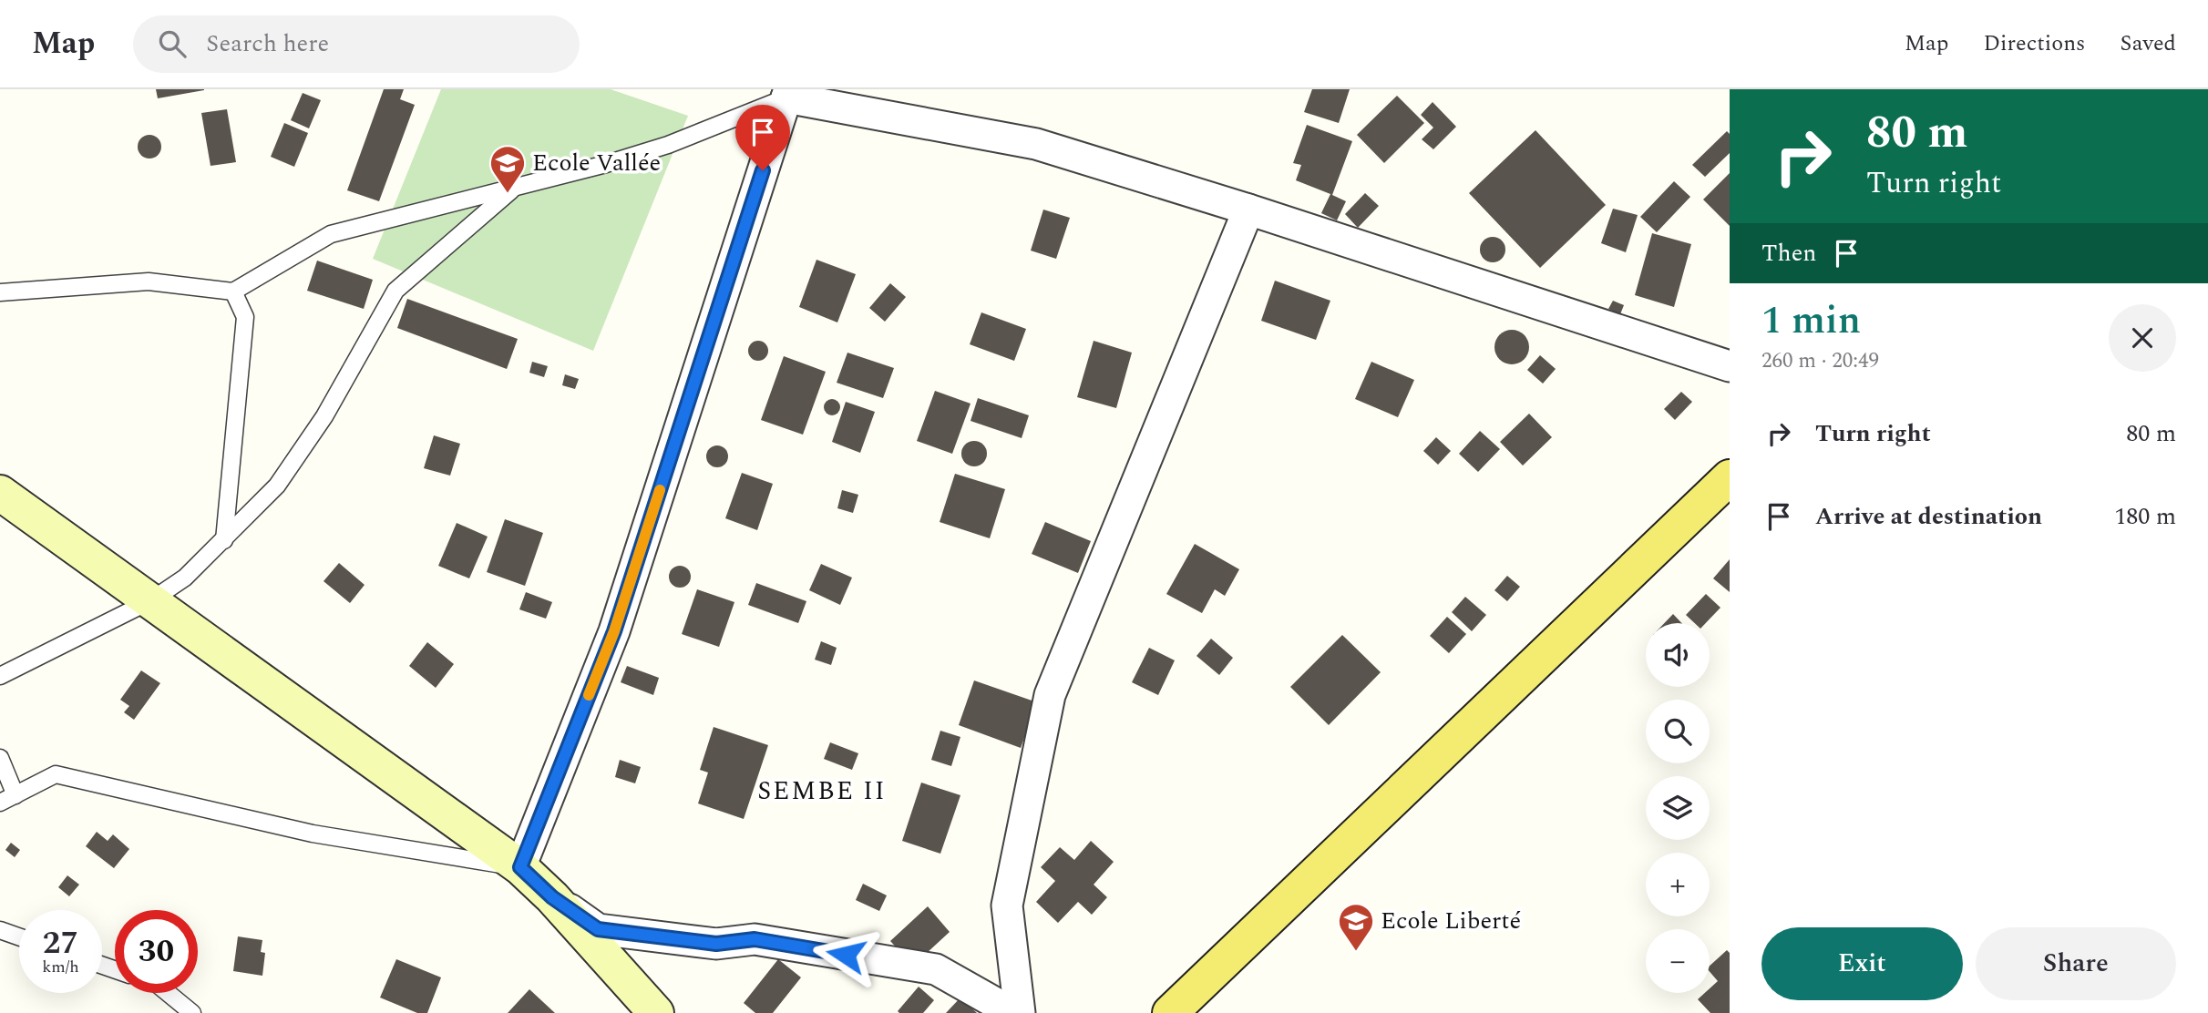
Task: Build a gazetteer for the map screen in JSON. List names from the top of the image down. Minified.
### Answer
{"districts":["SEMBE II"],"places":{"school or university":["Ecole Vallée","Ecole Liberté"]},"page":{"header":"Map","search":"Search here","nav":["Map","Directions","Saved"],"turn":["80 m","Turn right"],"then":"Then","heading":["1 min","260 m · 20:49"],"list":[{"name":"Turn right","value":"80 m"},{"name":"Arrive at destination","value":"180 m"}],"map_buttons":["+","−"],"speed":"27 km/h","limit":"30","buttons":["Exit","Share"]}}
